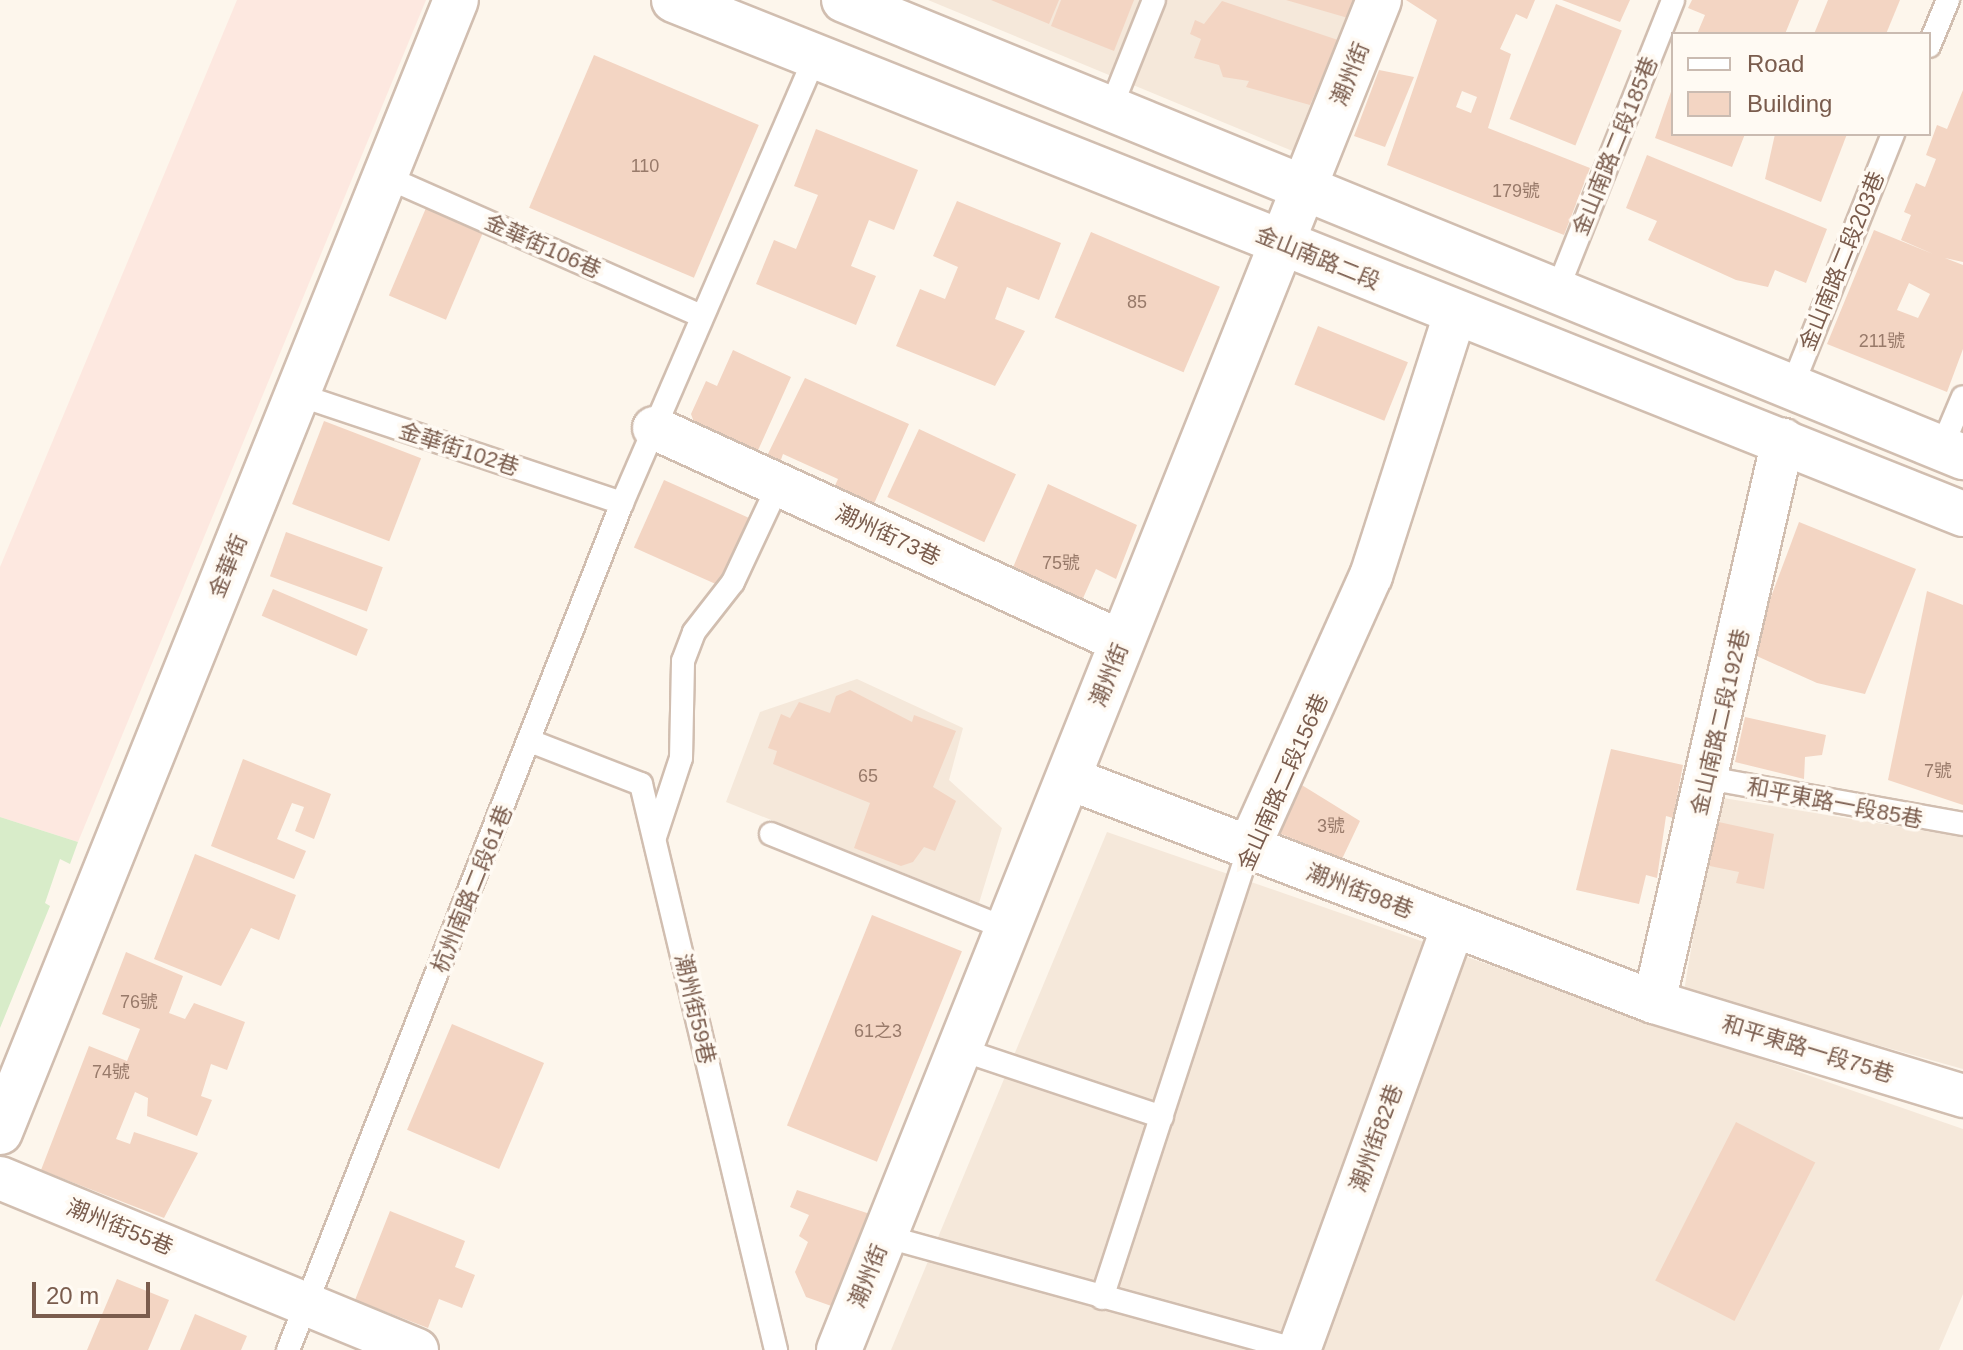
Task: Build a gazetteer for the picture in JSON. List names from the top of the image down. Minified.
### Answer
{"streets":{"street":["潮州街","金山南路二段","潮州街73巷","金華街","金山南路二段192巷","金山南路二段156巷","潮州街98巷","和平東路一段75巷","潮州街82巷","潮州街55巷"],"lane":["金山南路二段185巷","金華街106巷","金山南路二段203巷","金華街102巷","和平東路一段85巷","杭州南路二段61巷","潮州街59巷"]},"crossings":[["潮州街","金山南路二段"],["潮州街","潮州街73巷"],["潮州街","潮州街98巷"],["潮州街","潮州街82巷"],["金華街106巷","金華街"],["金華街106巷","杭州南路二段61巷"],["金山南路二段","金山南路二段192巷"],["金山南路二段","金山南路二段156巷"],["金山南路二段","杭州南路二段61巷"],["金華街102巷","金華街"],["金華街102巷","杭州南路二段61巷"],["潮州街73巷","杭州南路二段61巷"],["金山南路二段192巷","和平東路一段85巷"],["金山南路二段192巷","潮州街98巷"],["金山南路二段192巷","和平東路一段75巷"],["金山南路二段156巷","潮州街98巷"],["金山南路二段156巷","潮州街82巷"],["杭州南路二段61巷","潮州街59巷"],["杭州南路二段61巷","潮州街55巷"],["潮州街98巷","和平東路一段75巷"],["潮州街98巷","潮州街82巷"]],"house_numbers":["110","179號","85","211號","75號","7號","65","3號","76號","61之3","74號"],"legend":["Road","Building"],"scale_bar":"20 m"}
